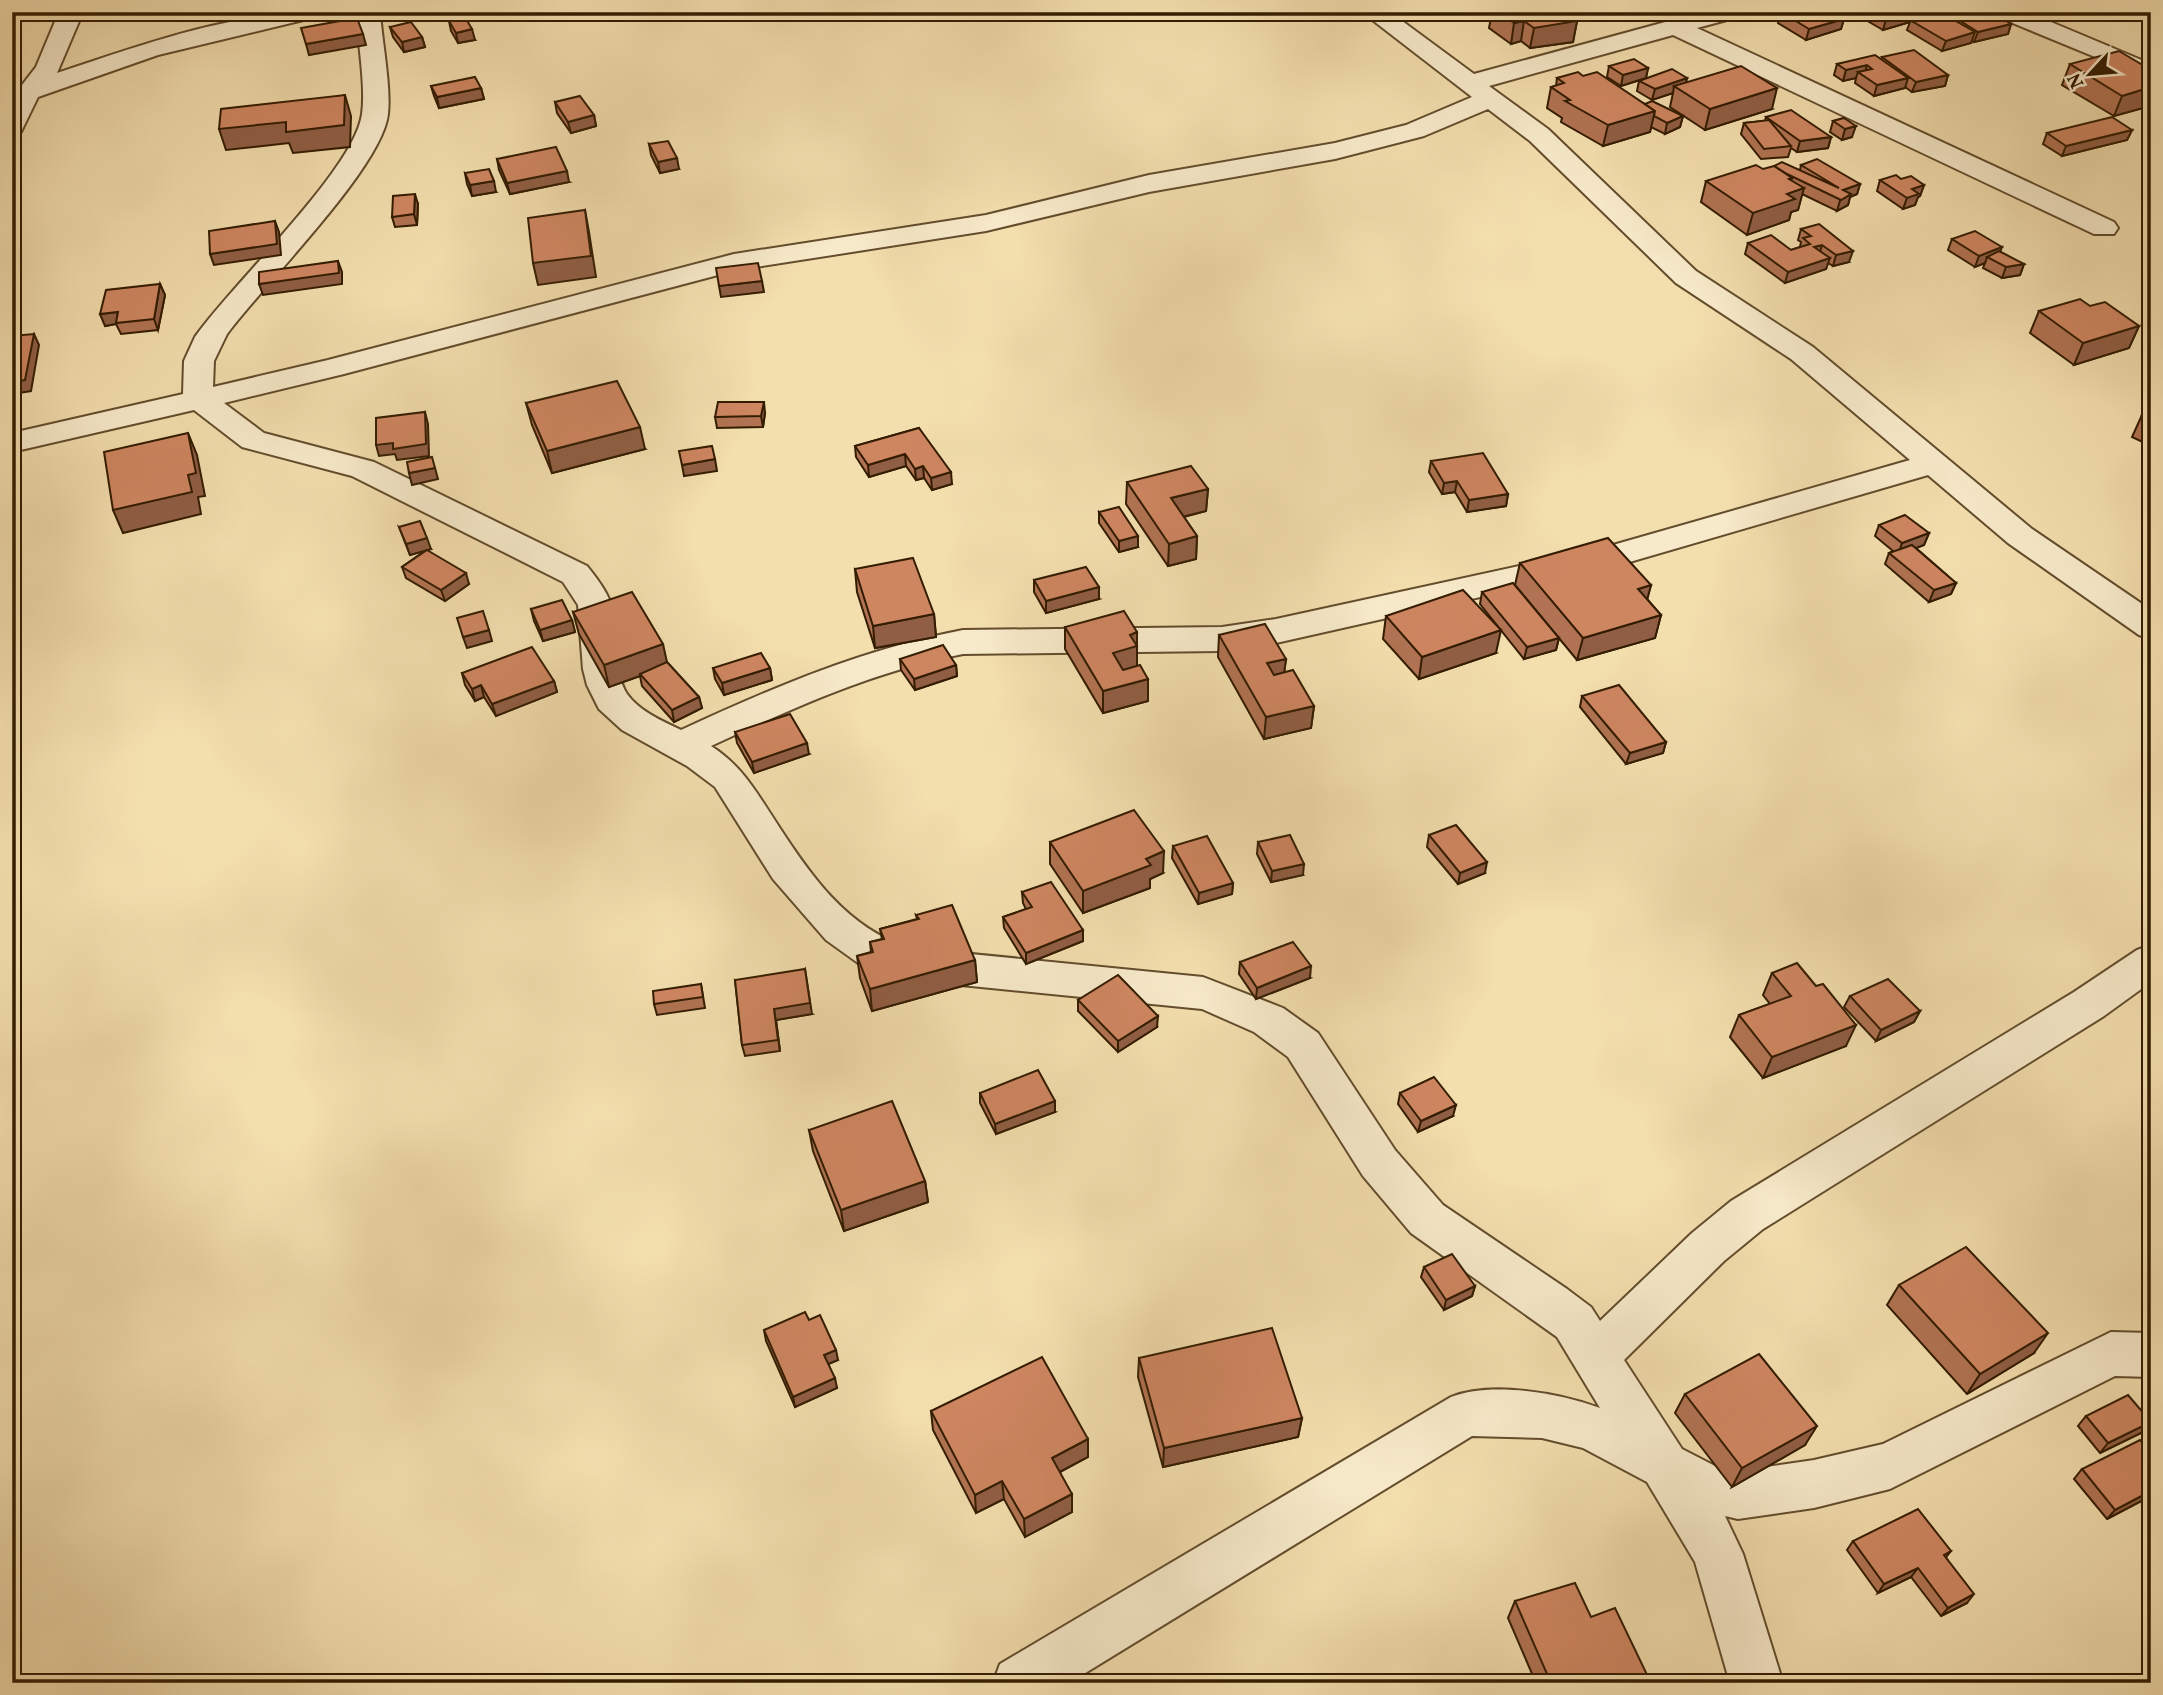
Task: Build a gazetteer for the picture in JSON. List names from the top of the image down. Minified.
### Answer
{"north":"bottom left"}
